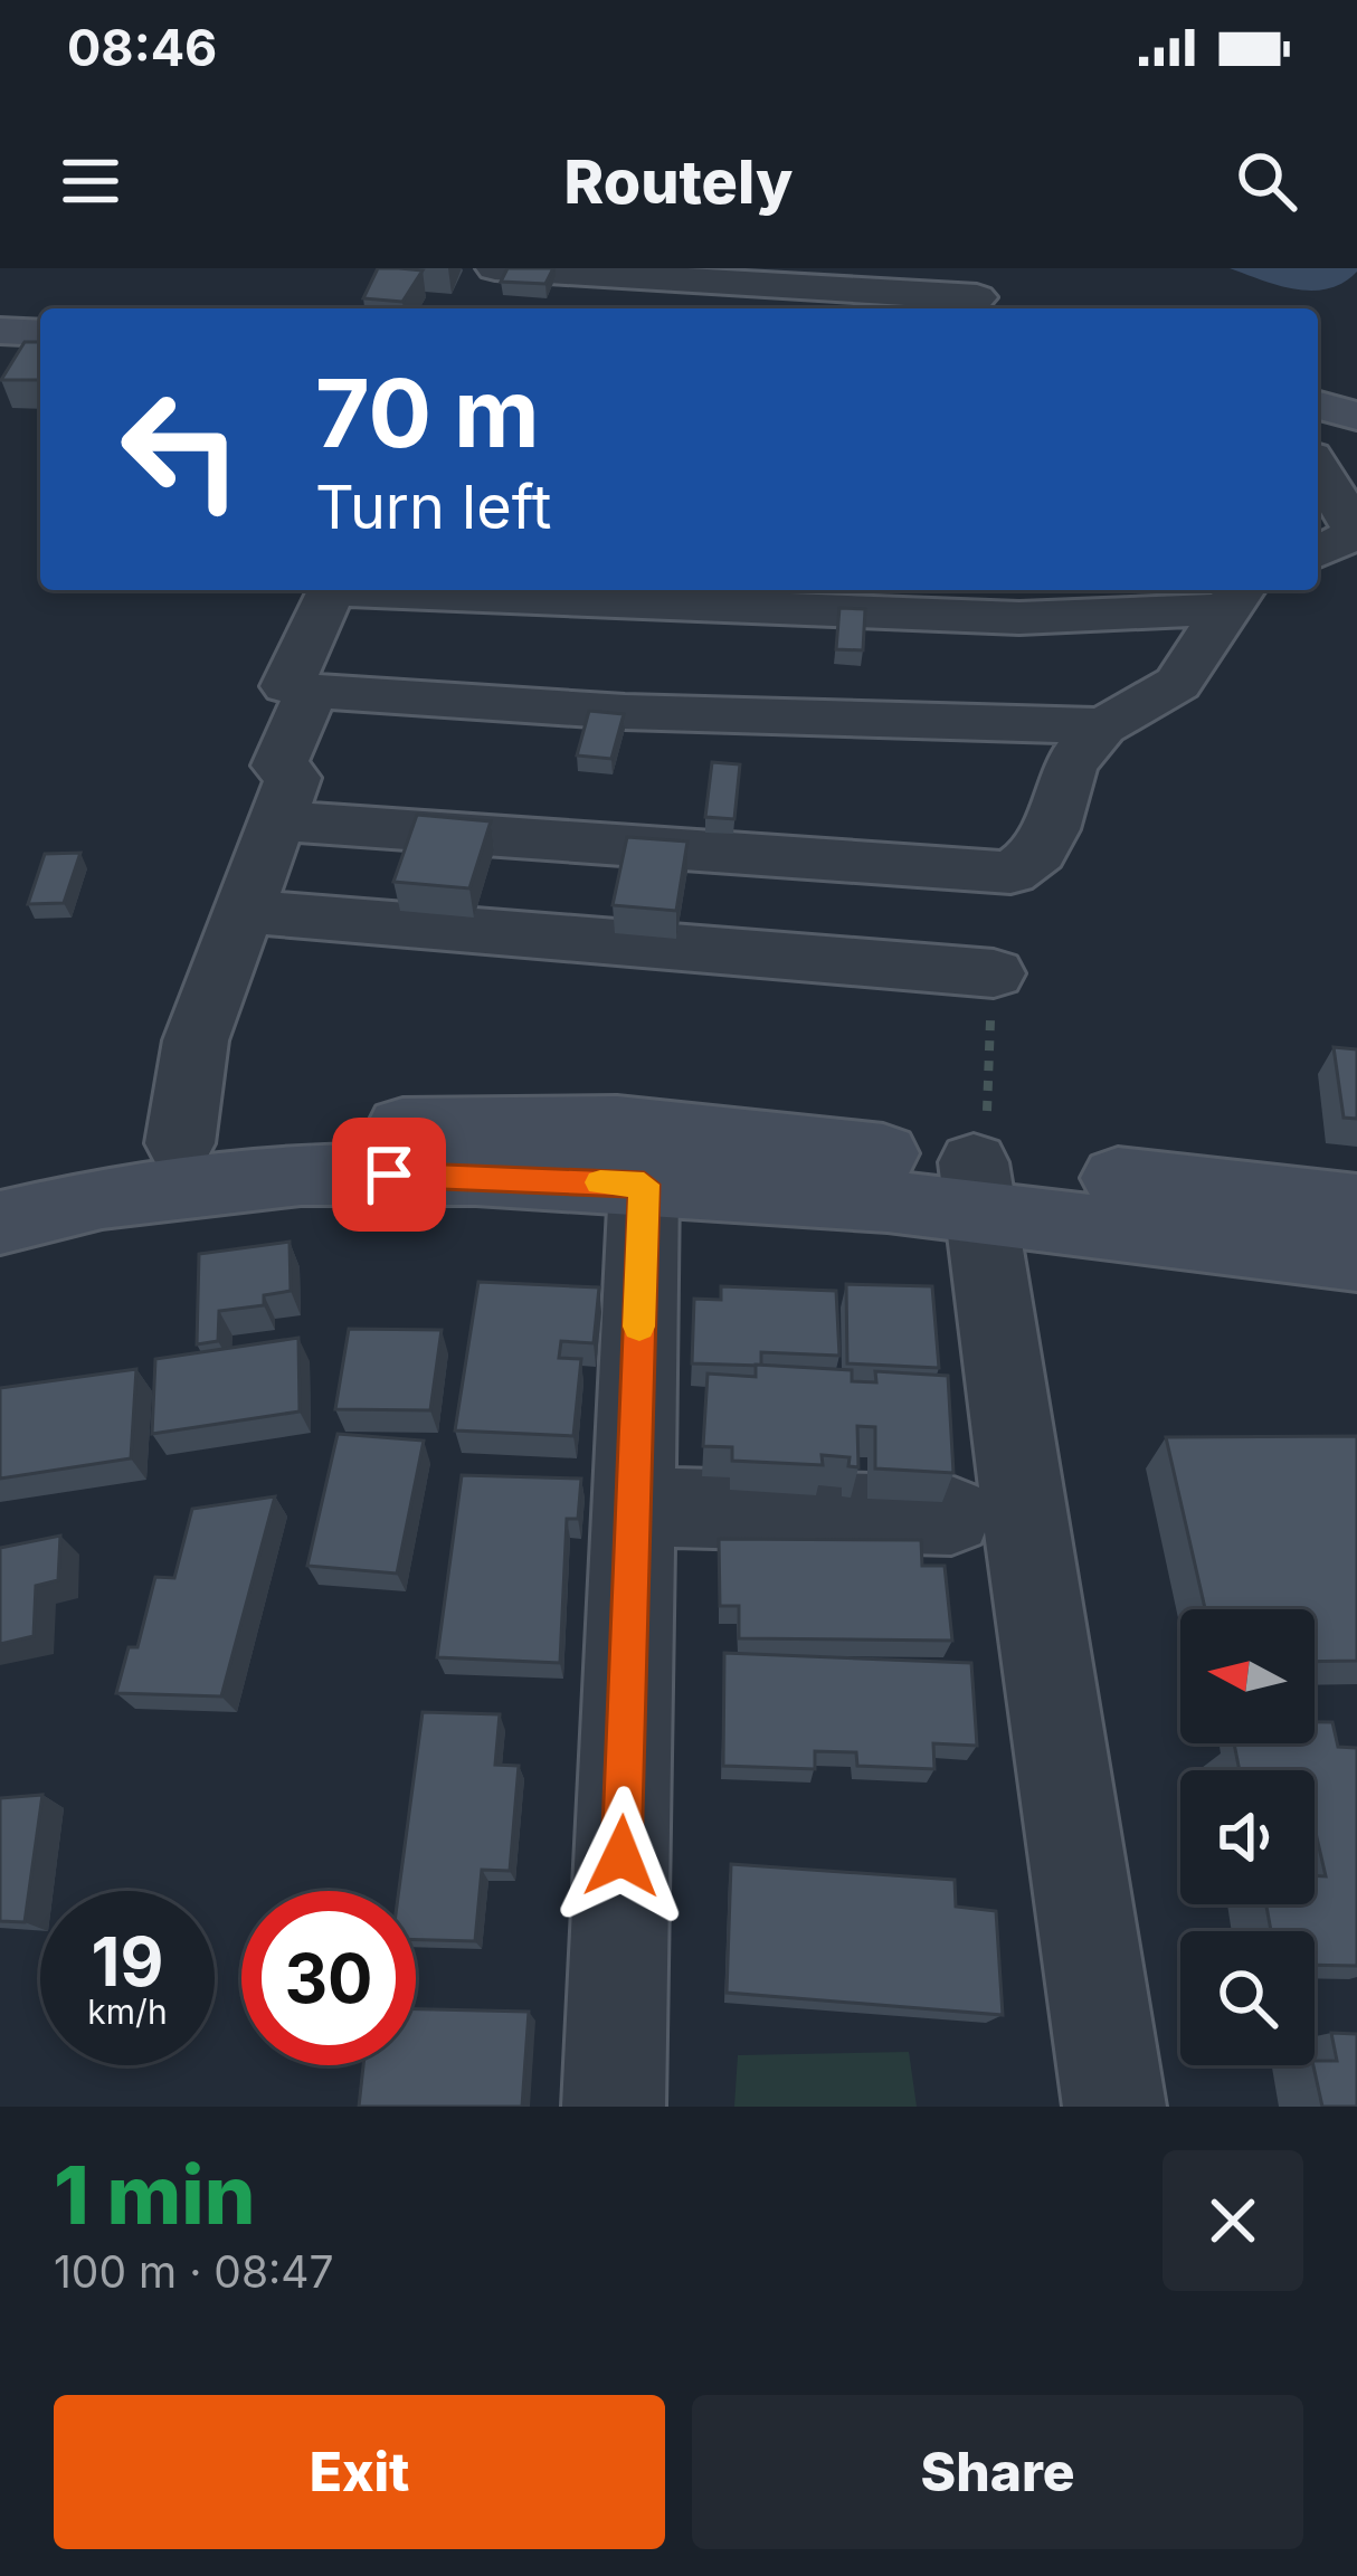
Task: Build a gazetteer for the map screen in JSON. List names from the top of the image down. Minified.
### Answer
{"north":"left","page":{"status":"08:46","header":"Routely","turn":["70 m","Turn left"],"speed":"19 km/h","limit":"30","heading":["1 min","100 m · 08:47"],"buttons":["Exit","Share"]}}
